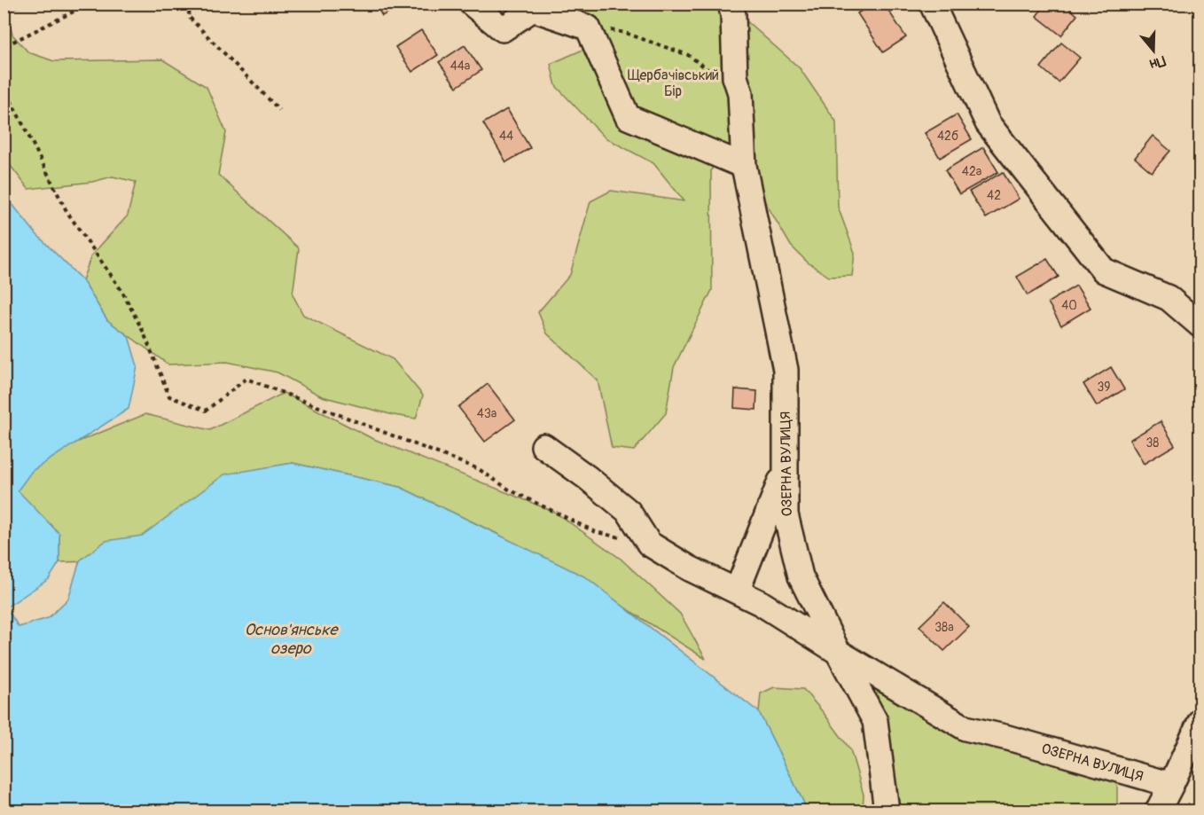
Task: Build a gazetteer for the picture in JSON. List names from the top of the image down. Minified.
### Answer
{"streets":{"street":["ОЗЕРНА ВУЛИЦЯ"]},"water":["Основ'янське озеро"],"parks":["Щербачівський Бір"],"house_numbers":["44а","44","42б","42а","42","40","39","43а","38","38а"],"north":"bottom"}
